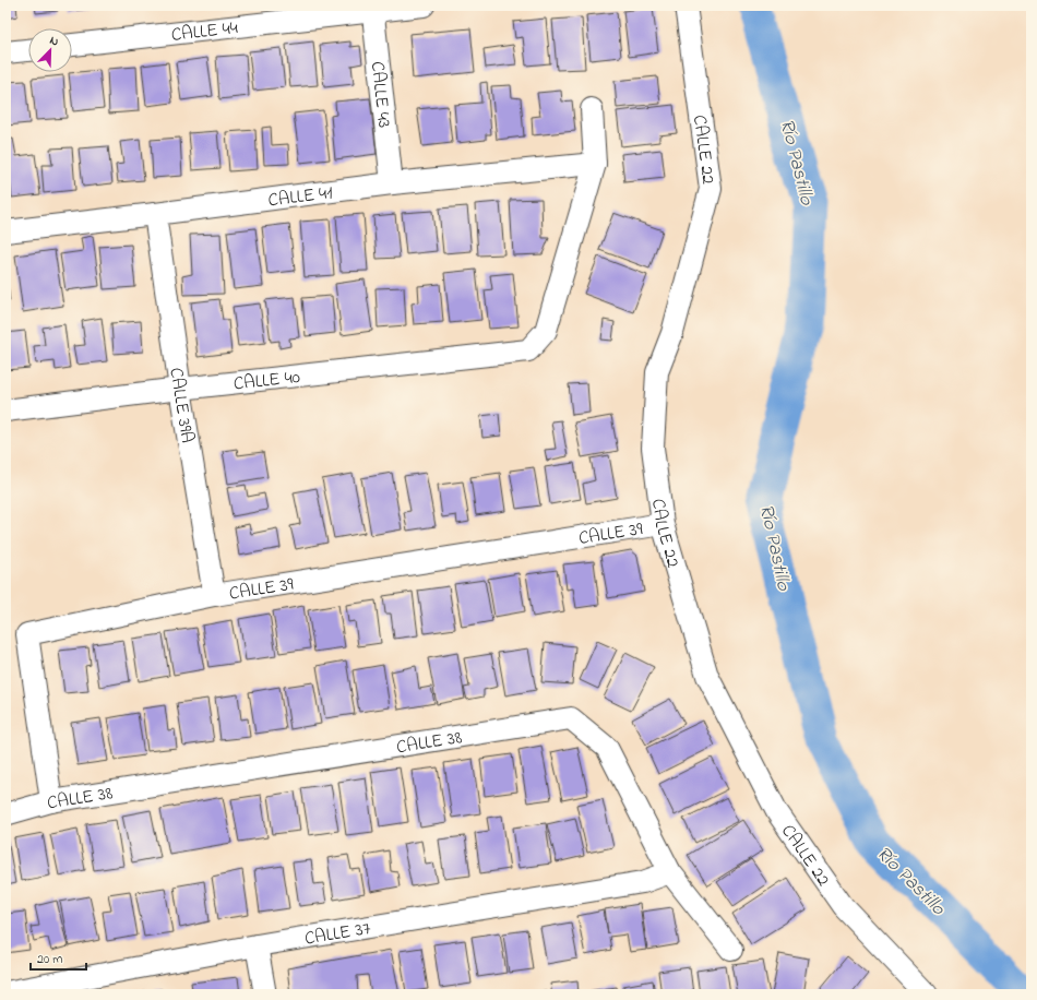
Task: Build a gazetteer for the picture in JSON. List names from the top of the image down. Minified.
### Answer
{"streets":{"street":["CALLE 44","CALLE 43","CALLE 22","CALLE 41","CALLE 40","CALLE 39A","CALLE 39","CALLE 38","CALLE 37"]},"crossings":[["CALLE 44","CALLE 43"],["CALLE 43","CALLE 41"],["CALLE 22","CALLE 39"],["CALLE 41","CALLE 40"],["CALLE 41","CALLE 39A"],["CALLE 40","CALLE 39A"],["CALLE 39A","CALLE 39"],["CALLE 39","CALLE 38"],["CALLE 38","CALLE 37"]],"water":["Río Pastillo"],"scale_bar":"20 m","north":"top right"}
